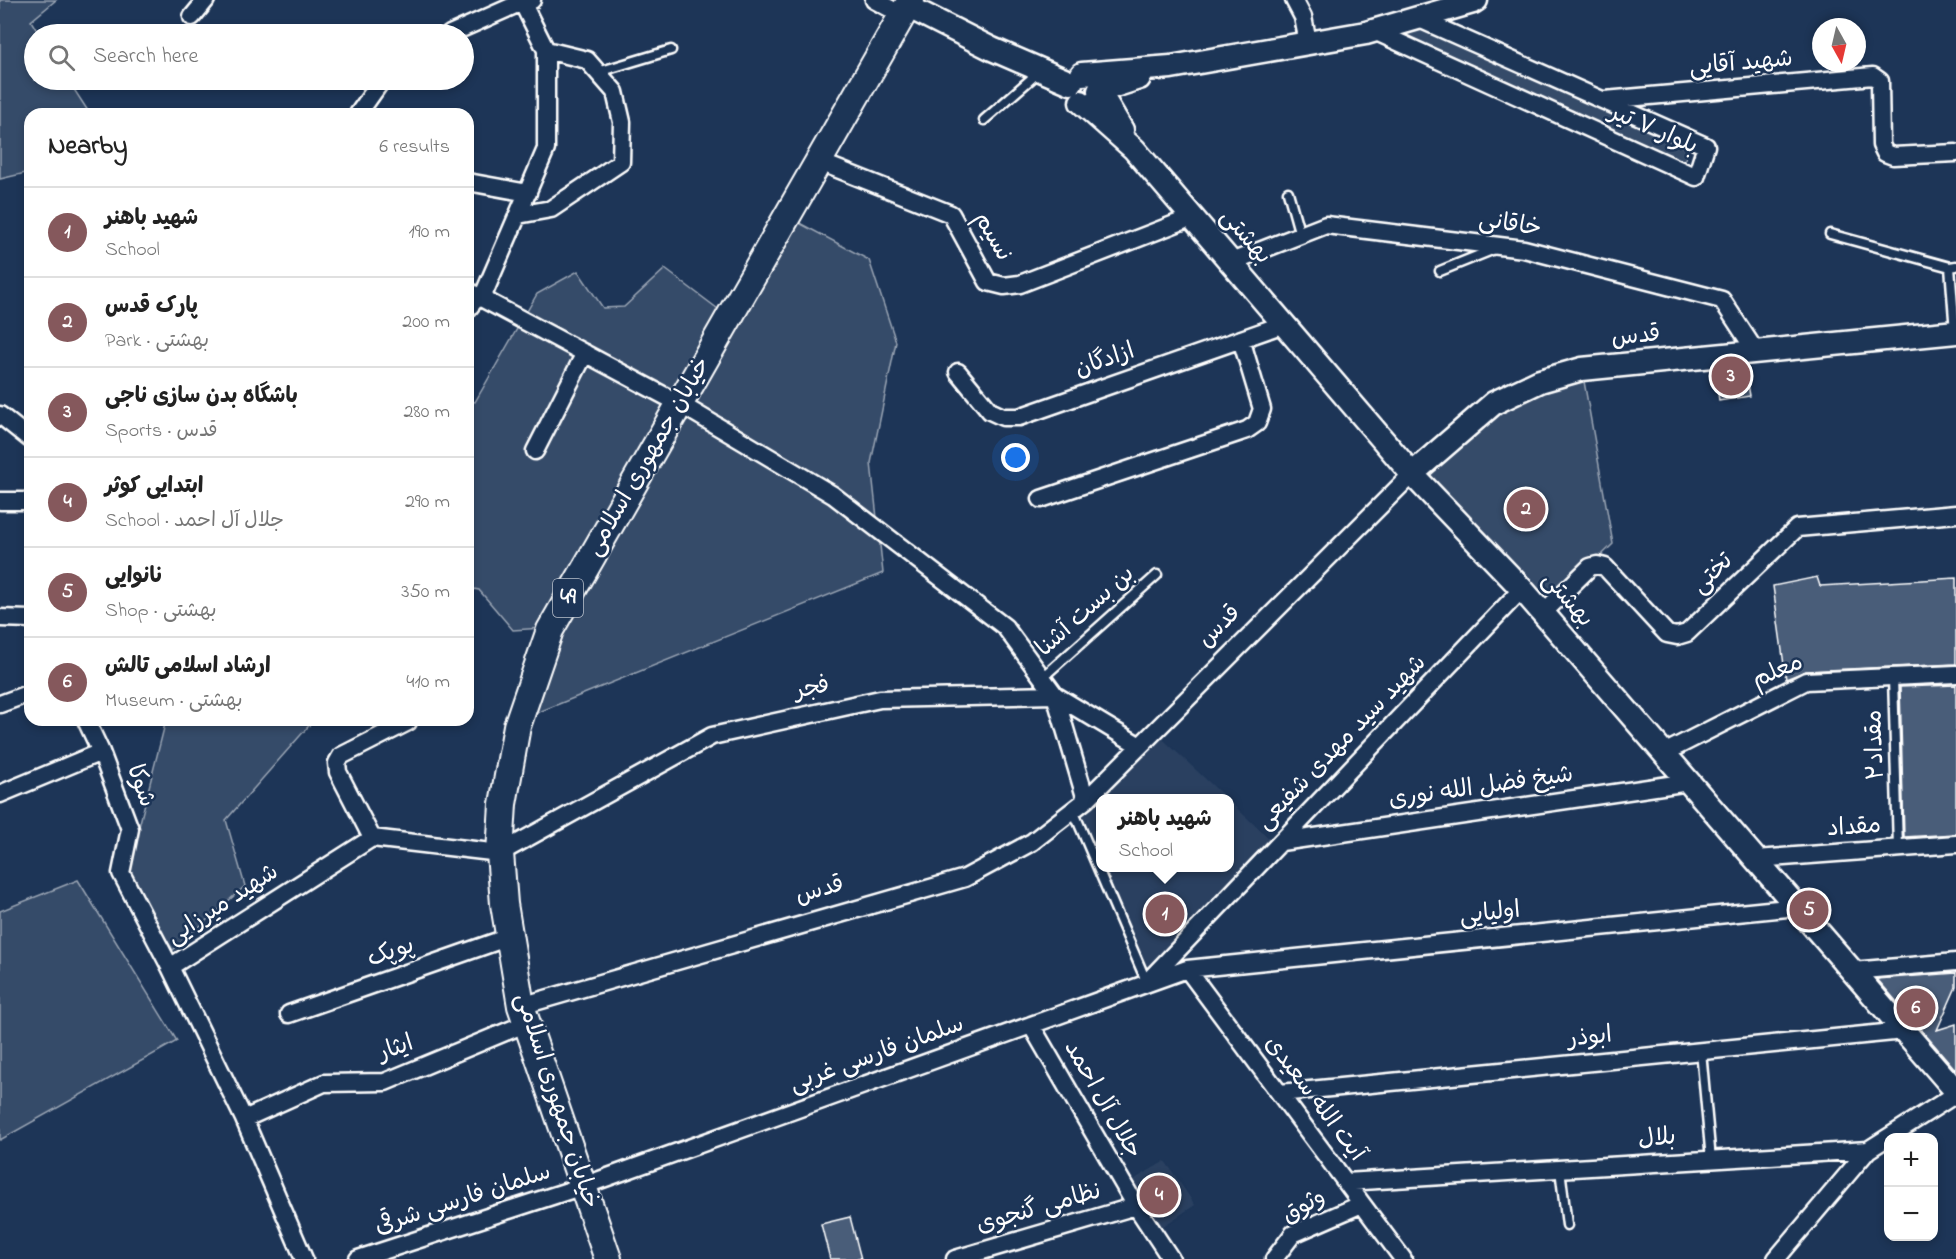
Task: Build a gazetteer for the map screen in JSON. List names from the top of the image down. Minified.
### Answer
{"streets":{"main road":["خیابان جمهوری اسلامی","49"],"street":["شهید آقایی","بلوار ۷ تیر","خاقانی","نسیم","بهشتی","قدس","ازادگان","تختی","معلم","فجر","شهید سید مهدی شفیعی","شوکا","شیخ فضل الله نوری","مقداد","شهید میرزایی","اولیایی","پوپک","ابوذر","ایثار","سلمان فارسی غربی","آیت الله سعیدی","جلال آل احمد","بلال","سلمان فارسی شرقی","وثوق","نظامی گنجوی"],"lane":["بن بست آشنا","مقداد۲"]},"crossings":[["شهید آقایی","بلوار ۷ تیر"],["خاقانی","بهشتی"],["خاقانی","قدس"],["نسیم","بهشتی"],["نسیم","خیابان جمهوری اسلامی"],["بهشتی","قدس"],["بهشتی","ازادگان"],["بهشتی","تختی"],["بهشتی","معلم"],["بهشتی","شهید سید مهدی شفیعی"],["بهشتی","شیخ فضل الله نوری"],["بهشتی","مقداد"],["بهشتی","اولیایی"],["بهشتی","ابوذر"],["بهشتی","بلال"],["قدس","خیابان جمهوری اسلامی"],["قدس","ایثار"],["خیابان جمهوری اسلامی","فجر"],["خیابان جمهوری اسلامی","پوپک"],["خیابان جمهوری اسلامی","ایثار"],["خیابان جمهوری اسلامی","سلمان فارسی غربی"],["خیابان جمهوری اسلامی","سلمان فارسی شرقی"],["معلم","مقداد۲"],["شهید سید مهدی شفیعی","شیخ فضل الله نوری"],["شهید سید مهدی شفیعی","سلمان فارسی غربی"],["مقداد۲","مقداد"],["شوکا","شهید میرزایی"],["شهید میرزایی","ایثار"],["اولیایی","سلمان فارسی غربی"],["اولیایی","آیت الله سعیدی"],["ابوذر","آیت الله سعیدی"],["سلمان فارسی غربی","آیت الله سعیدی"],["سلمان فارسی غربی","جلال آل احمد"],["سلمان فارسی غربی","سلمان فارسی شرقی"],["آیت الله سعیدی","بلال"],["آیت الله سعیدی","وثوق"],["جلال آل احمد","نظامی گنجوی"]],"north":"bottom","page":{"search":"Search here","heading":["Nearby","6 results"],"list":[{"mark":"1","name":"شهید باهنر","note":"School","value":"190 m"},{"mark":"2","name":"پارک قدس","note":"Park · بهشتی","value":"200 m"},{"mark":"3","name":"باشگاه بدن سازی ناجی","note":"Sports · قدس","value":"280 m"},{"mark":"4","name":"ابتدایی کوثر","note":"School · جلال آل احمد","value":"290 m"},{"mark":"5","name":"نانوایی","note":"Shop · بهشتی","value":"350 m"},{"mark":"6","name":"ارشاد اسلامی تالش","note":"Museum · بهشتی","value":"410 m"}],"pins":["3","2","5","1","6","4"],"popup":["شهید باهنر","School"],"map_buttons":["+","−"]}}
